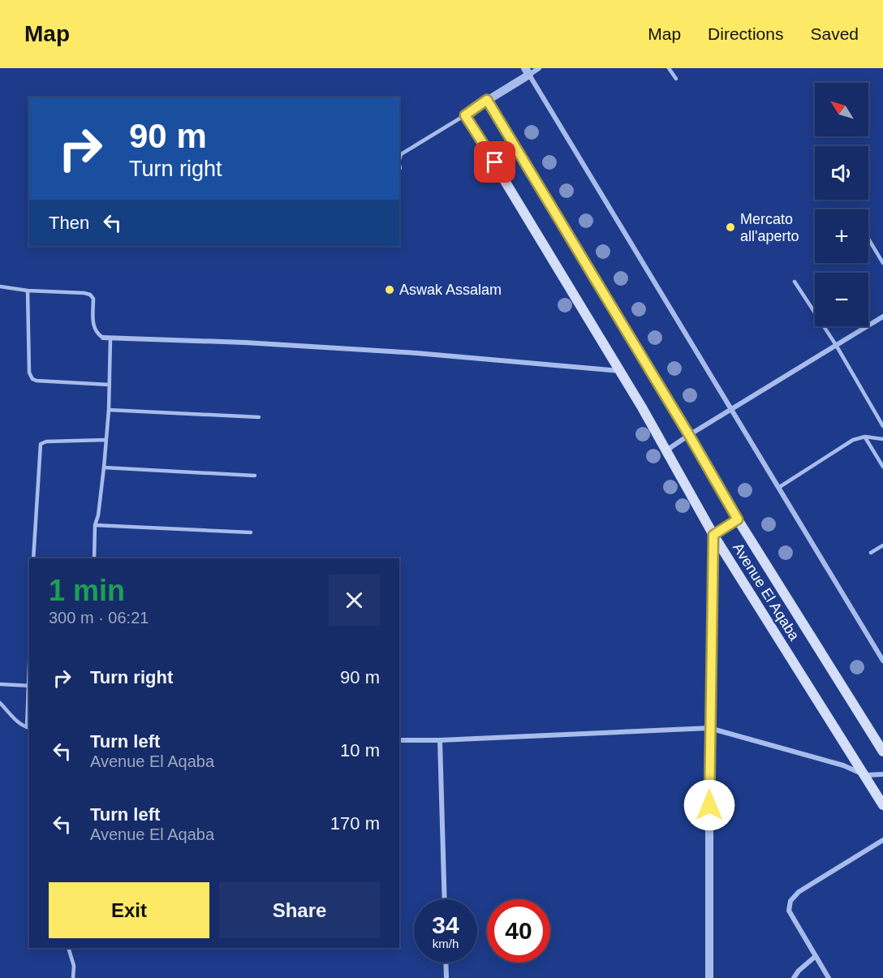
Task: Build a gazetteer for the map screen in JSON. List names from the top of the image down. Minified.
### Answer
{"streets":{"main road":["Avenue El Aqaba"]},"places":["Mercato all'aperto","Aswak Assalam"],"north":"top left","page":{"header":"Map","nav":["Map","Directions","Saved"],"map_buttons":["+","−"],"turn":["90 m","Turn right"],"then":"Then","heading":["1 min","300 m · 06:21"],"list":[{"name":"Turn right","value":"90 m"},{"name":"Turn left","note":"Avenue El Aqaba","value":"10 m"},{"name":"Turn left","note":"Avenue El Aqaba","value":"170 m"}],"buttons":["Exit","Share"],"speed":"34 km/h","limit":"40"}}
